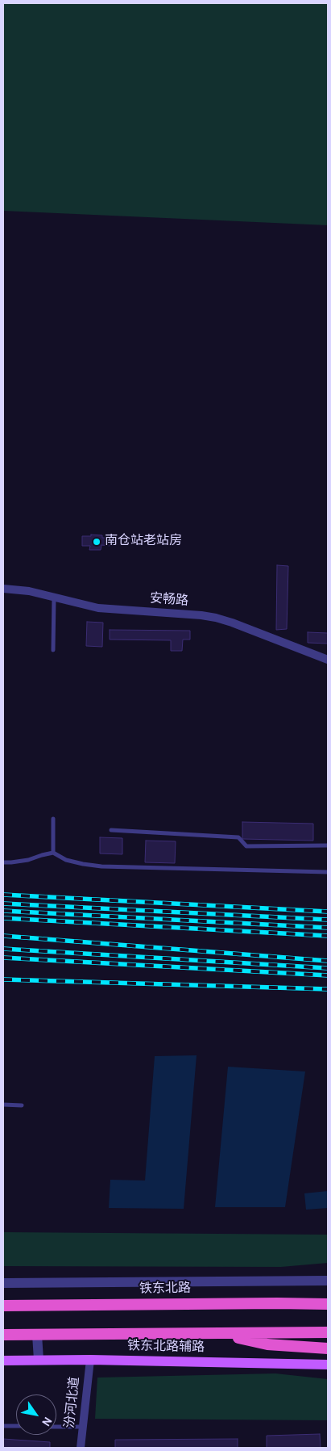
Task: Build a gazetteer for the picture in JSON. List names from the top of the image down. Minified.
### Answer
{"streets":{"highway":["铁东北路"],"main road":["铁东北路辅路"],"street":["安畅路","汾河北道"]},"crossings":[["铁东北路辅路","汾河北道"]],"places":["南仓站老站房"],"north":"bottom right"}
